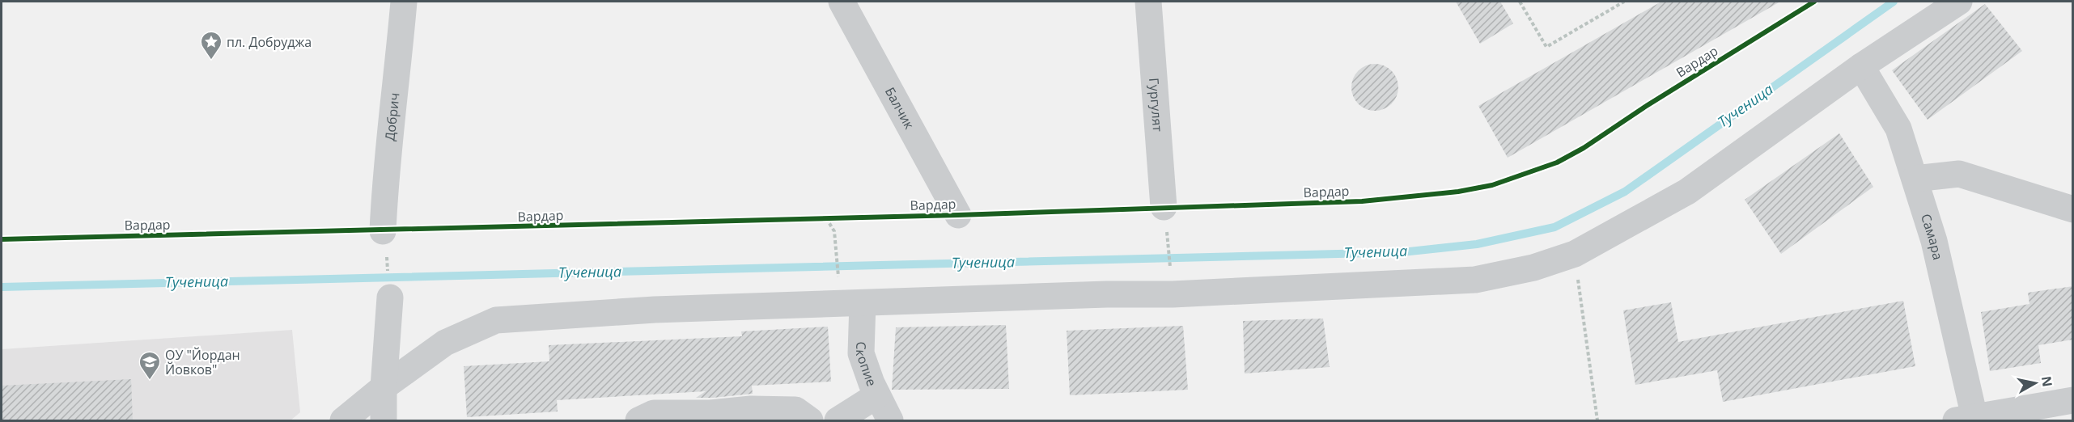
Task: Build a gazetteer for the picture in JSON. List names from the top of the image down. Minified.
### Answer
{"streets":{"street":["Гургулят","Балчик","Добрич","Самара","Скопие"],"cycle path":["Вардар"]},"water":["Тученица"],"places":{"place":["пл. Добруджа"],"school or university":["ОУ \"Йордан Йовков\""]},"north":"right"}
